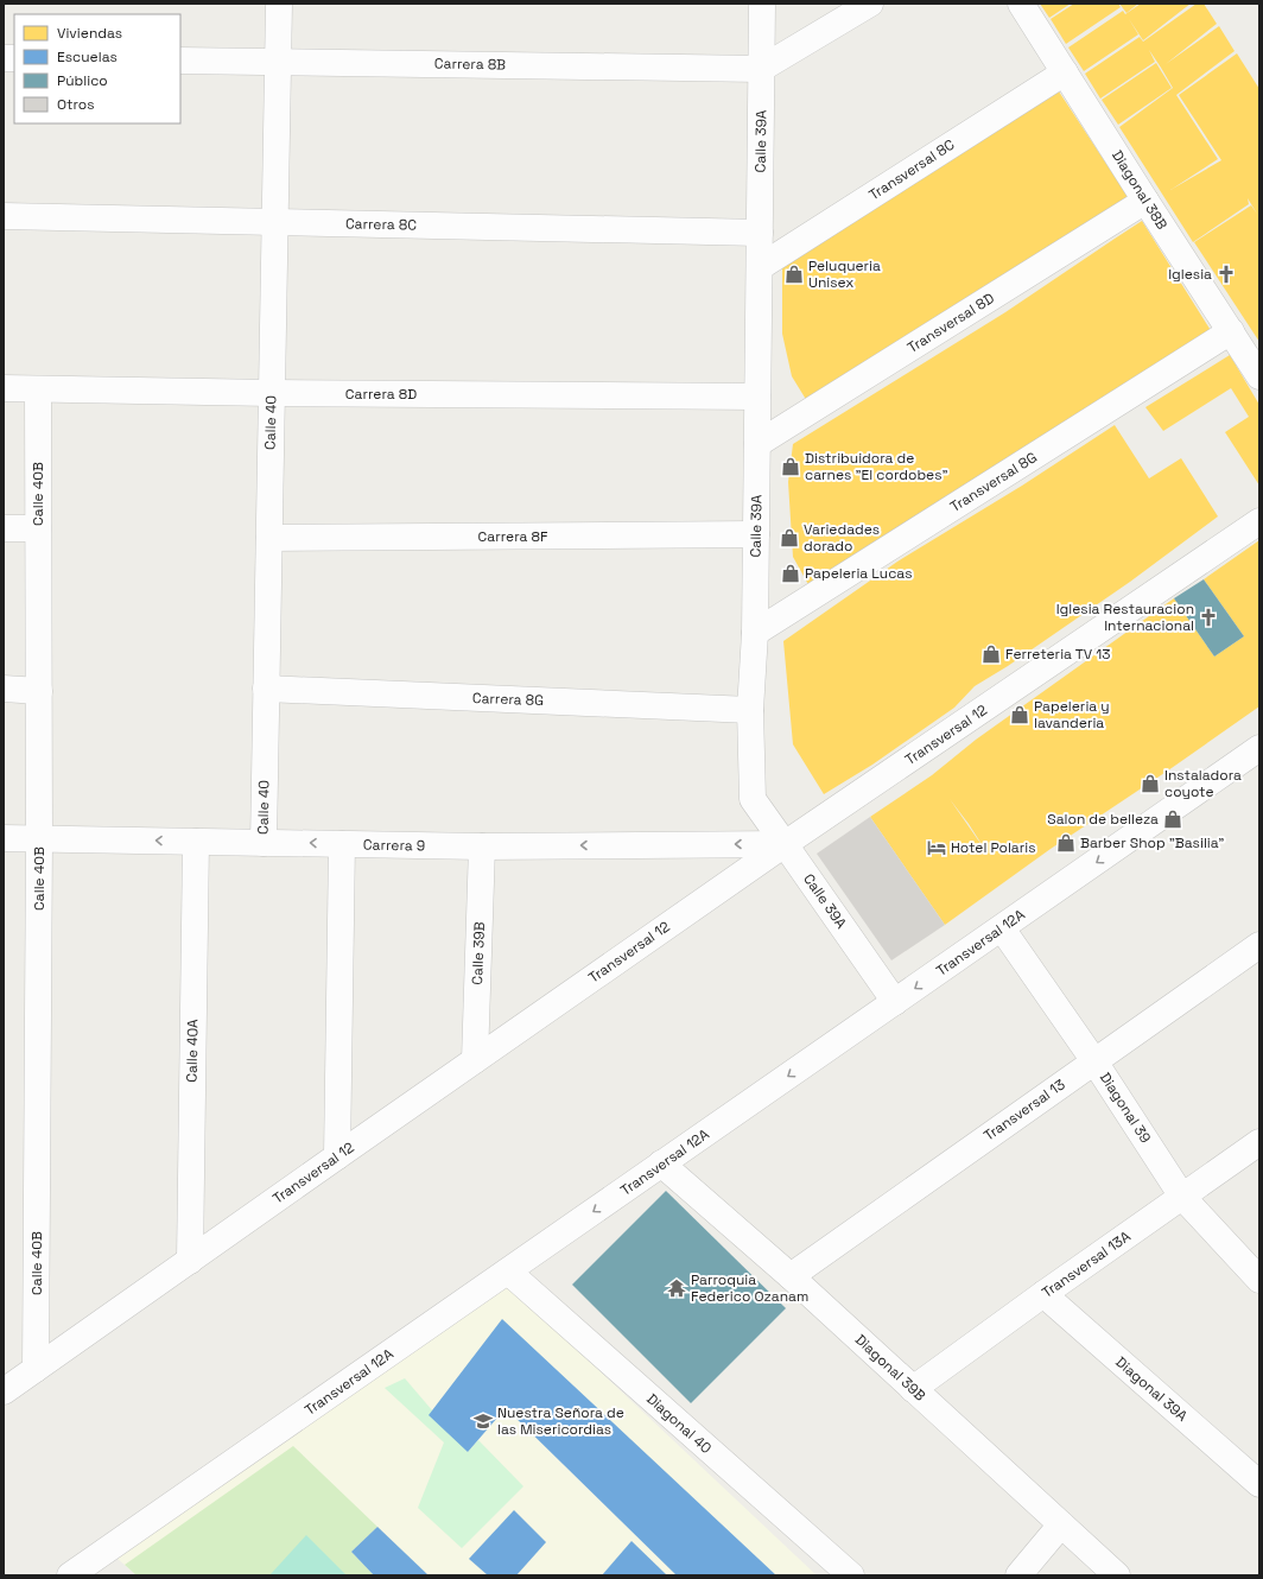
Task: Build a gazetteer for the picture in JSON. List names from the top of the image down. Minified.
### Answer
{"streets":{"street":["Carrera 8B","Calle 39A","Transversal 8C","Diagonal 38B","Carrera 8C","Transversal 8D","Carrera 8D","Calle 40","Transversal 8G","Calle 40B","Carrera 8F","Carrera 8G","Transversal 12","Carrera 9","Transversal 12A","Calle 39B","Calle 40A","Diagonal 39","Transversal 13","Transversal 13A","Diagonal 39B","Diagonal 39A","Diagonal 40"]},"crossings":[["Carrera 8B","Calle 39A"],["Carrera 8B","Calle 40"],["Calle 39A","Transversal 8C"],["Calle 39A","Carrera 8C"],["Calle 39A","Transversal 8D"],["Calle 39A","Carrera 8D"],["Calle 39A","Transversal 8G"],["Calle 39A","Carrera 8F"],["Calle 39A","Carrera 8G"],["Calle 39A","Transversal 12"],["Calle 39A","Carrera 9"],["Calle 39A","Transversal 12A"],["Transversal 8C","Diagonal 38B"],["Diagonal 38B","Transversal 8D"],["Diagonal 38B","Transversal 8G"],["Carrera 8C","Calle 40"],["Carrera 8D","Calle 40"],["Carrera 8D","Calle 40B"],["Calle 40","Carrera 8F"],["Calle 40","Carrera 8G"],["Calle 40","Carrera 9"],["Calle 40B","Transversal 12"],["Calle 40B","Carrera 9"],["Transversal 12","Carrera 9"],["Transversal 12","Calle 39B"],["Transversal 12","Calle 40A"],["Carrera 9","Calle 39B"],["Carrera 9","Calle 40A"],["Transversal 12A","Diagonal 39"],["Transversal 12A","Diagonal 39B"],["Transversal 12A","Diagonal 40"],["Diagonal 39","Transversal 13"],["Diagonal 39","Transversal 13A"],["Transversal 13","Diagonal 39B"],["Transversal 13A","Diagonal 39B"],["Transversal 13A","Diagonal 39A"]],"one_way":["Carrera 9","Transversal 12A"],"places":{"shop":["Peluqueria Unisex","Distribuidora de carnes \"El cordobes\"","Variedades dorado","Papeleria Lucas","Ferreteria TV 13","Papeleria y lavanderia","Instaladora coyote","Salon de belleza","Barber Shop \"Basilia\""],"church":["Iglesia","Iglesia Restauracion Internacional"],"hotel":["Hotel Polaris"],"temple":["Parroquia Federico Ozanam"],"school or university":["Nuestra Señora de las Misericordias"]},"legend":["Viviendas","Escuelas","Público","Otros"]}
